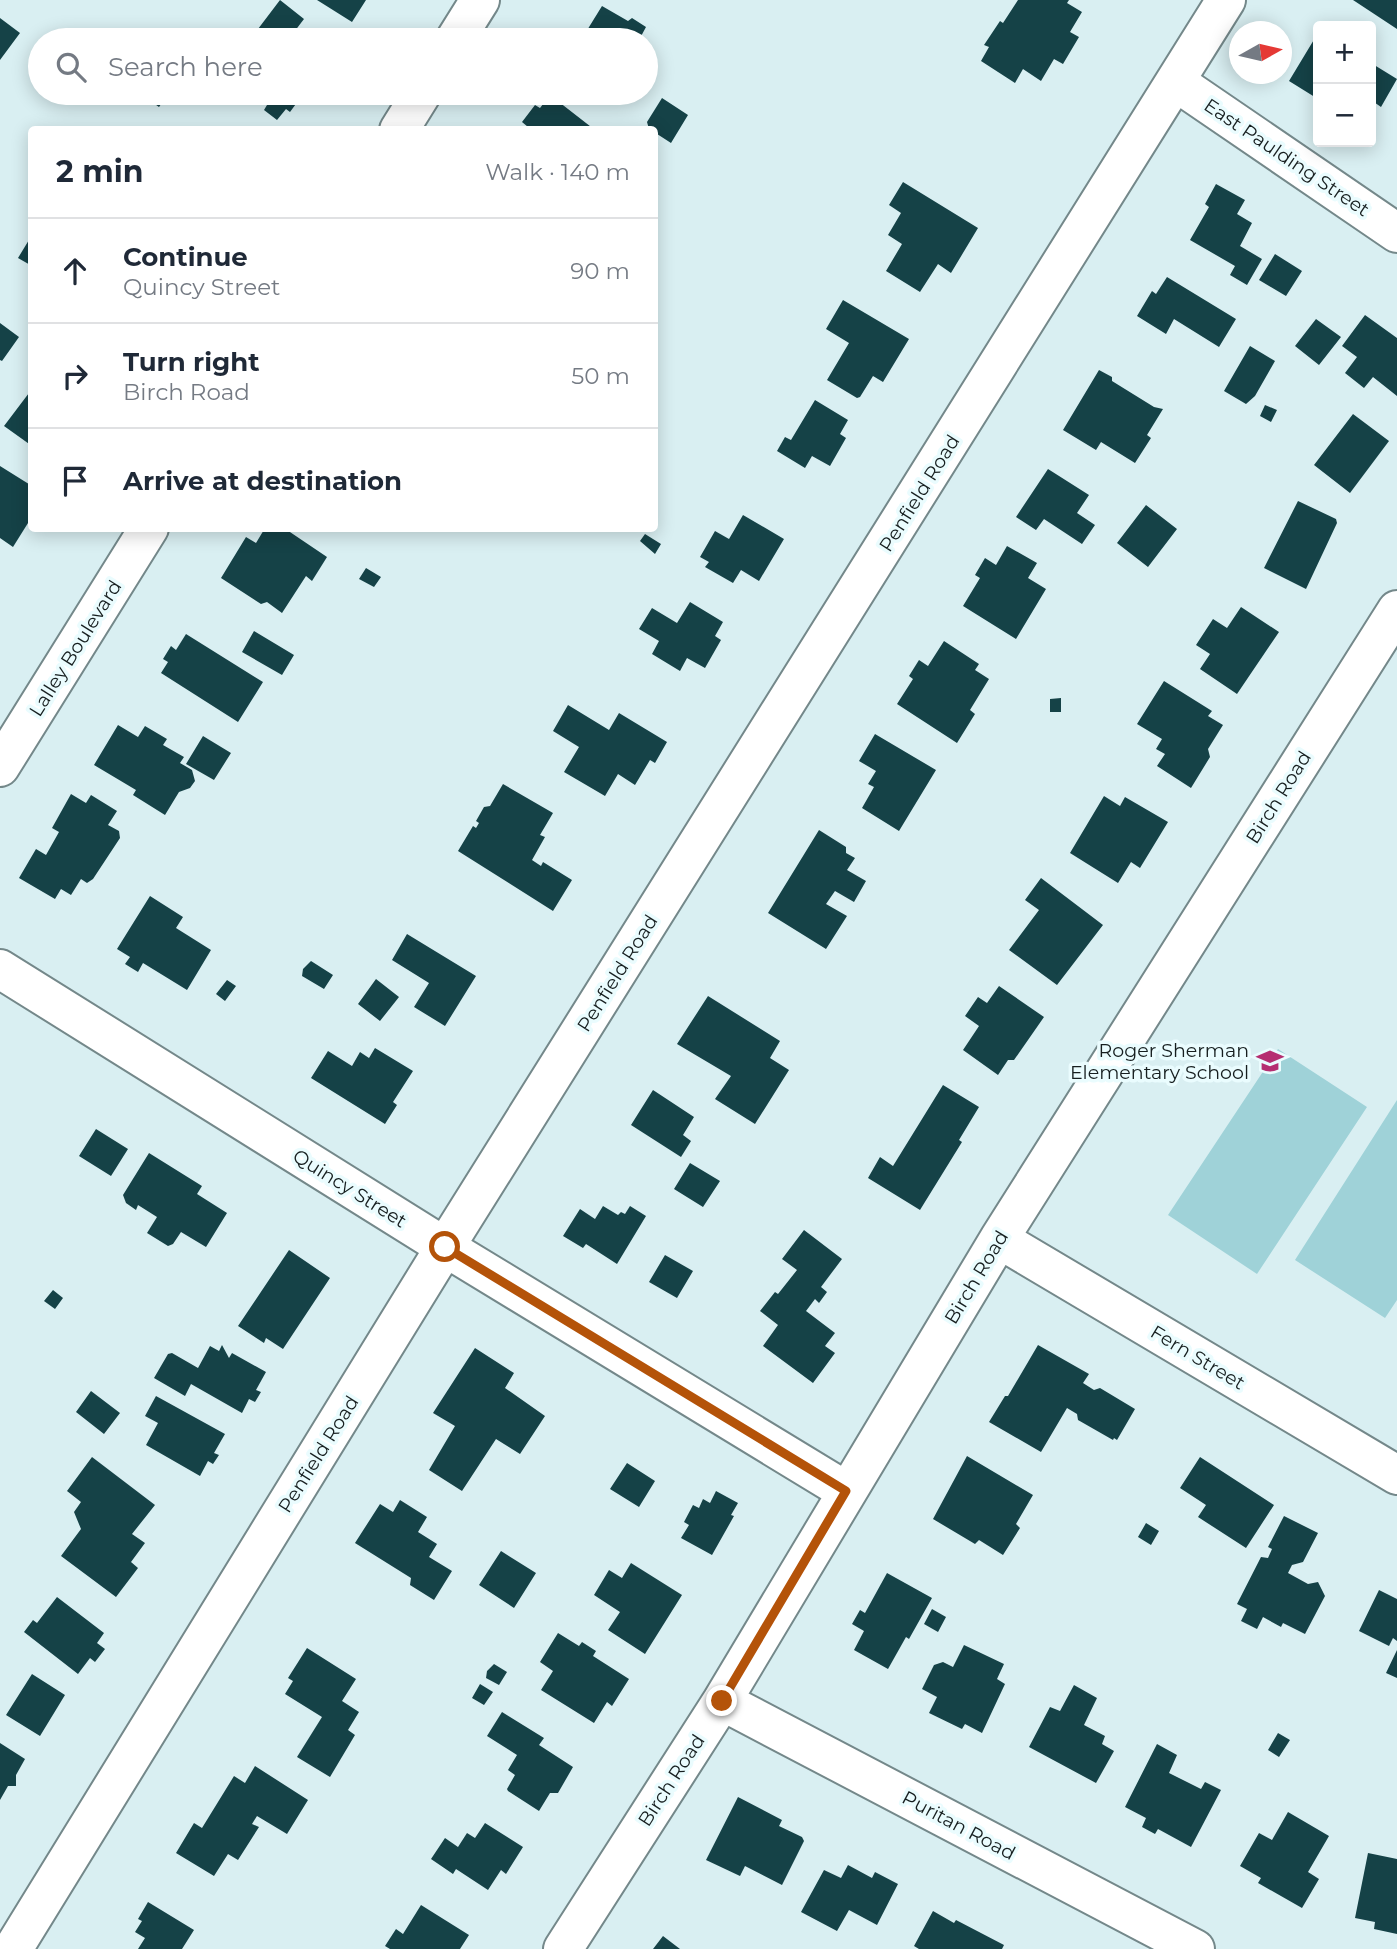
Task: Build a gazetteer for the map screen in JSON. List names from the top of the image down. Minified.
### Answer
{"streets":{"street":["East Paulding Street","Penfield Road","Lalley Boulevard","Birch Road","Quincy Street","Fern Street","Puritan Road"]},"crossings":[["East Paulding Street","Penfield Road"],["Penfield Road","Quincy Street"],["Birch Road","Quincy Street"],["Birch Road","Fern Street"],["Birch Road","Puritan Road"]],"places":{"school or university":["Roger Sherman Elementary School"]},"north":"right","page":{"map_buttons":["+","−"],"search":"Search here","heading":["2 min","Walk · 140 m"],"list":[["Continue","Quincy Street","90 m"],["Turn right","Birch Road","50 m"],"Arrive at destination"]}}
